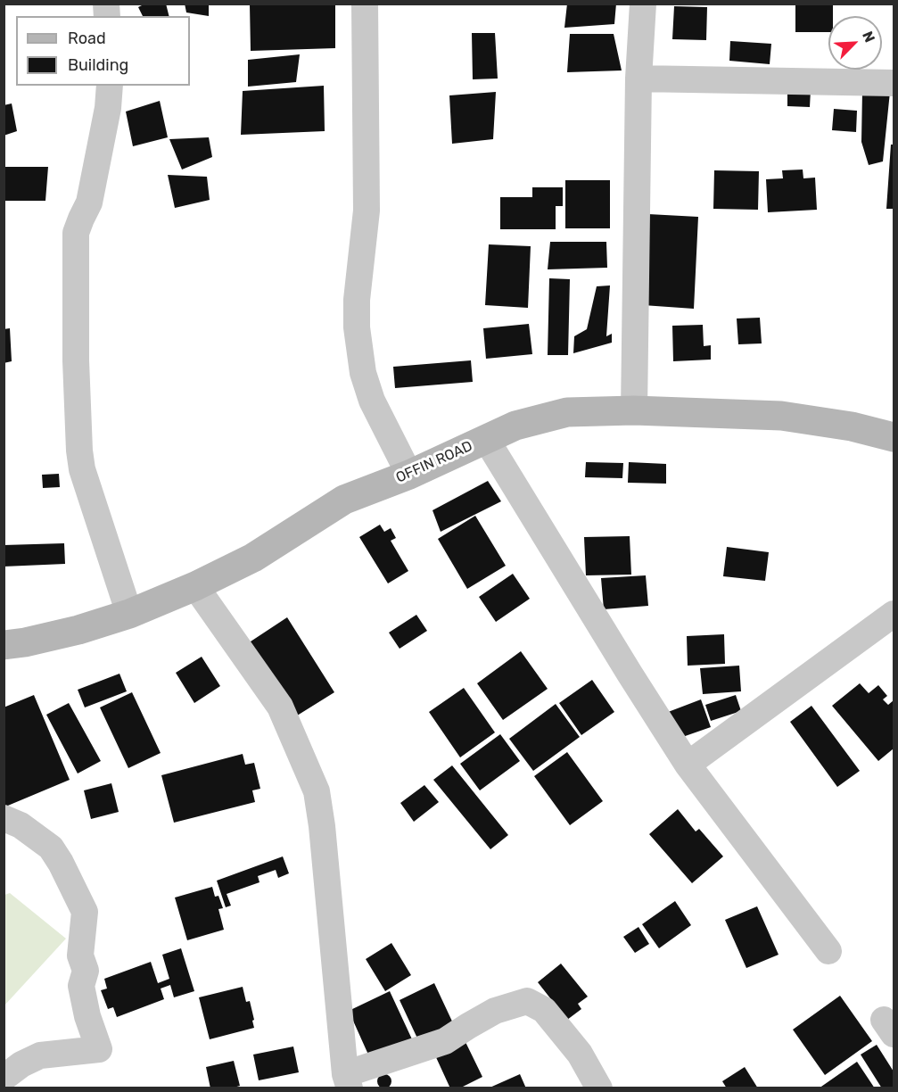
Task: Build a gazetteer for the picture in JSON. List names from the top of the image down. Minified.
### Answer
{"streets":{"street":["OFFIN ROAD"]},"legend":["Road","Building"],"north":"top right"}
